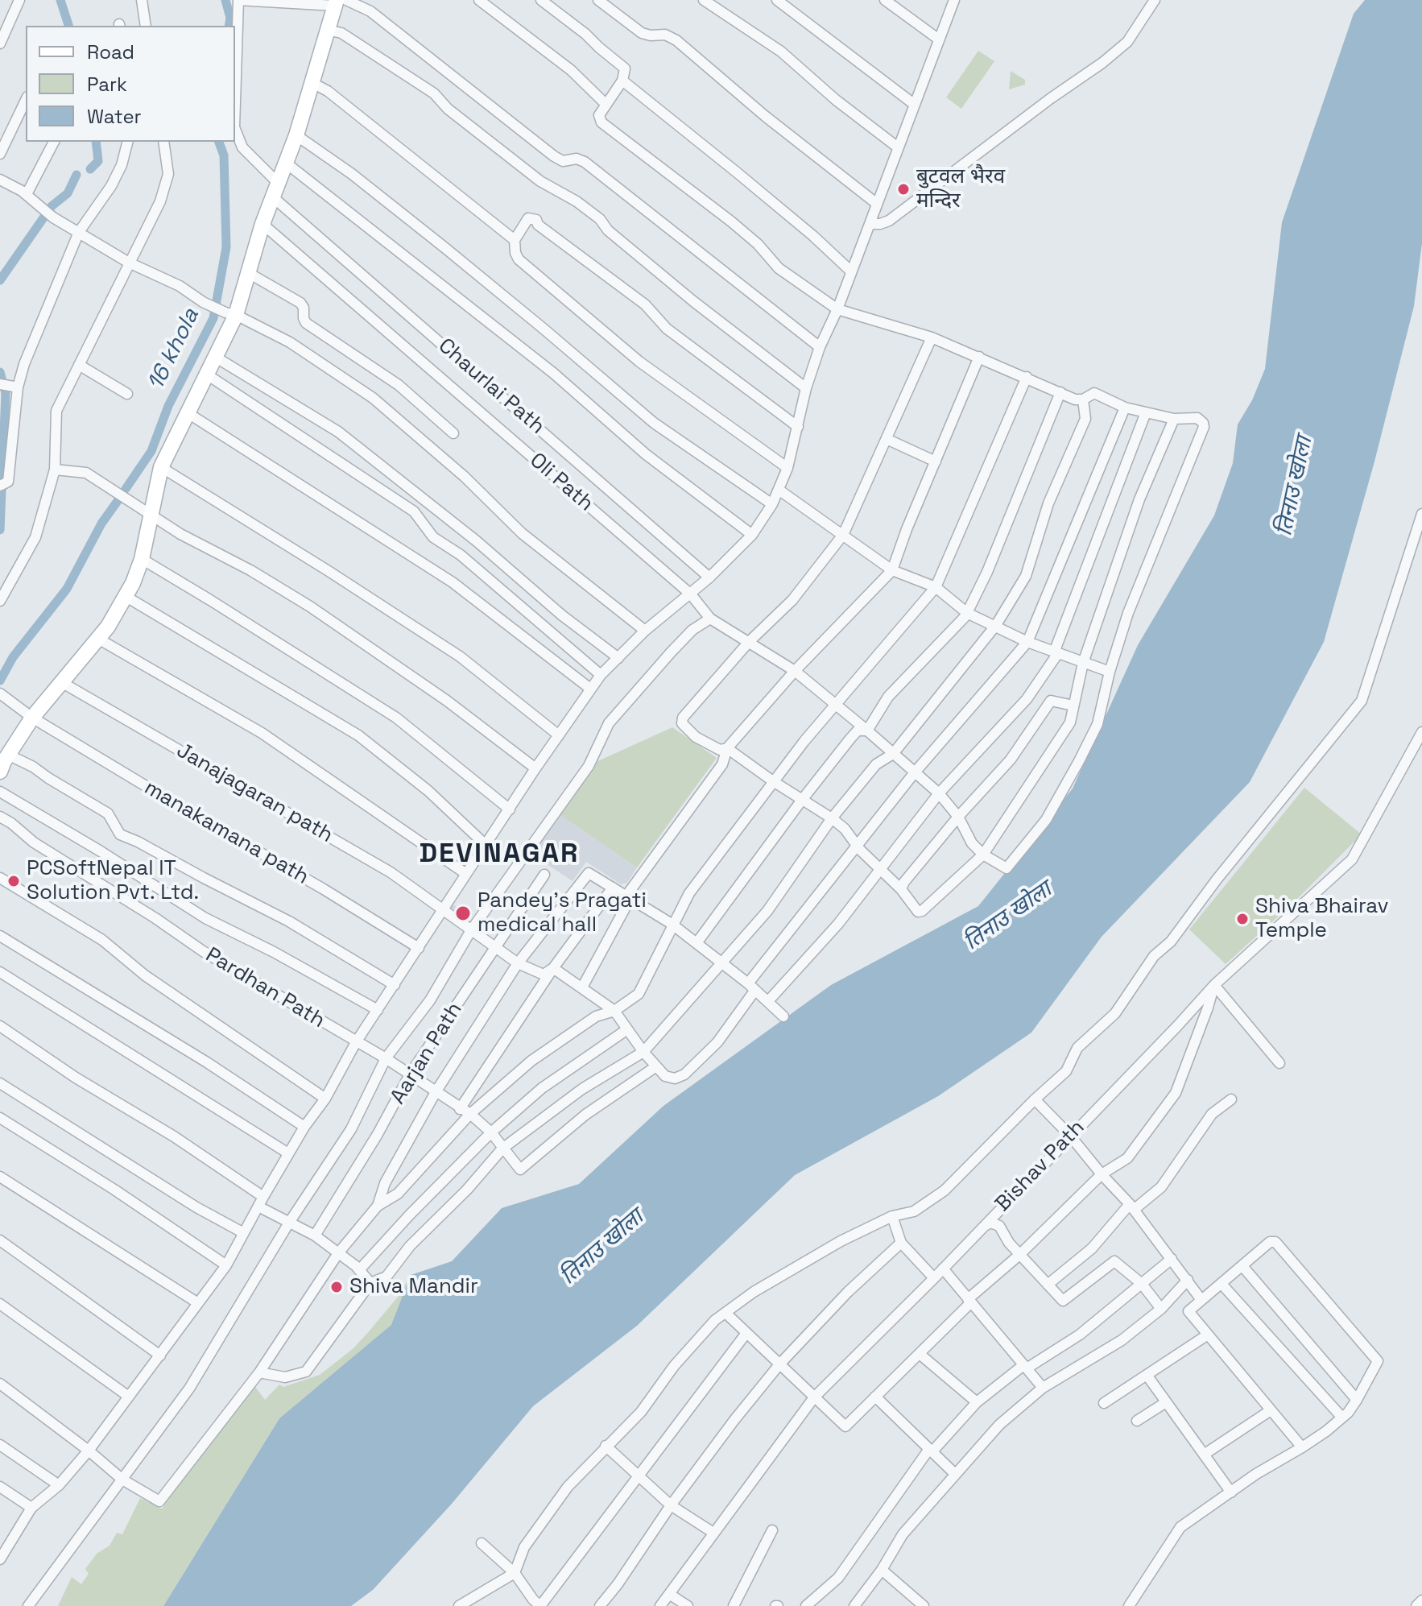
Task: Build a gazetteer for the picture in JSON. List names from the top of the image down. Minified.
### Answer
{"streets":{"street":["Chaurlai Path","Oli Path","Janajagaran path","manakamana path","Pardhan Path","Aarjan Path","Bishav Path"]},"crossings":[["Janajagaran path","Aarjan Path"],["Pardhan Path","Aarjan Path"]],"districts":["DEVINAGAR"],"water":["16 khola","तिनाउ खोला"],"places":["बुटवल भैरव मन्दिर","PCSoftNepal IT Solution Pvt. Ltd.","Pandey's Pragati medical hall","Shiva Bhairav Temple","Shiva Mandir"],"legend":["Road","Park","Water"]}
